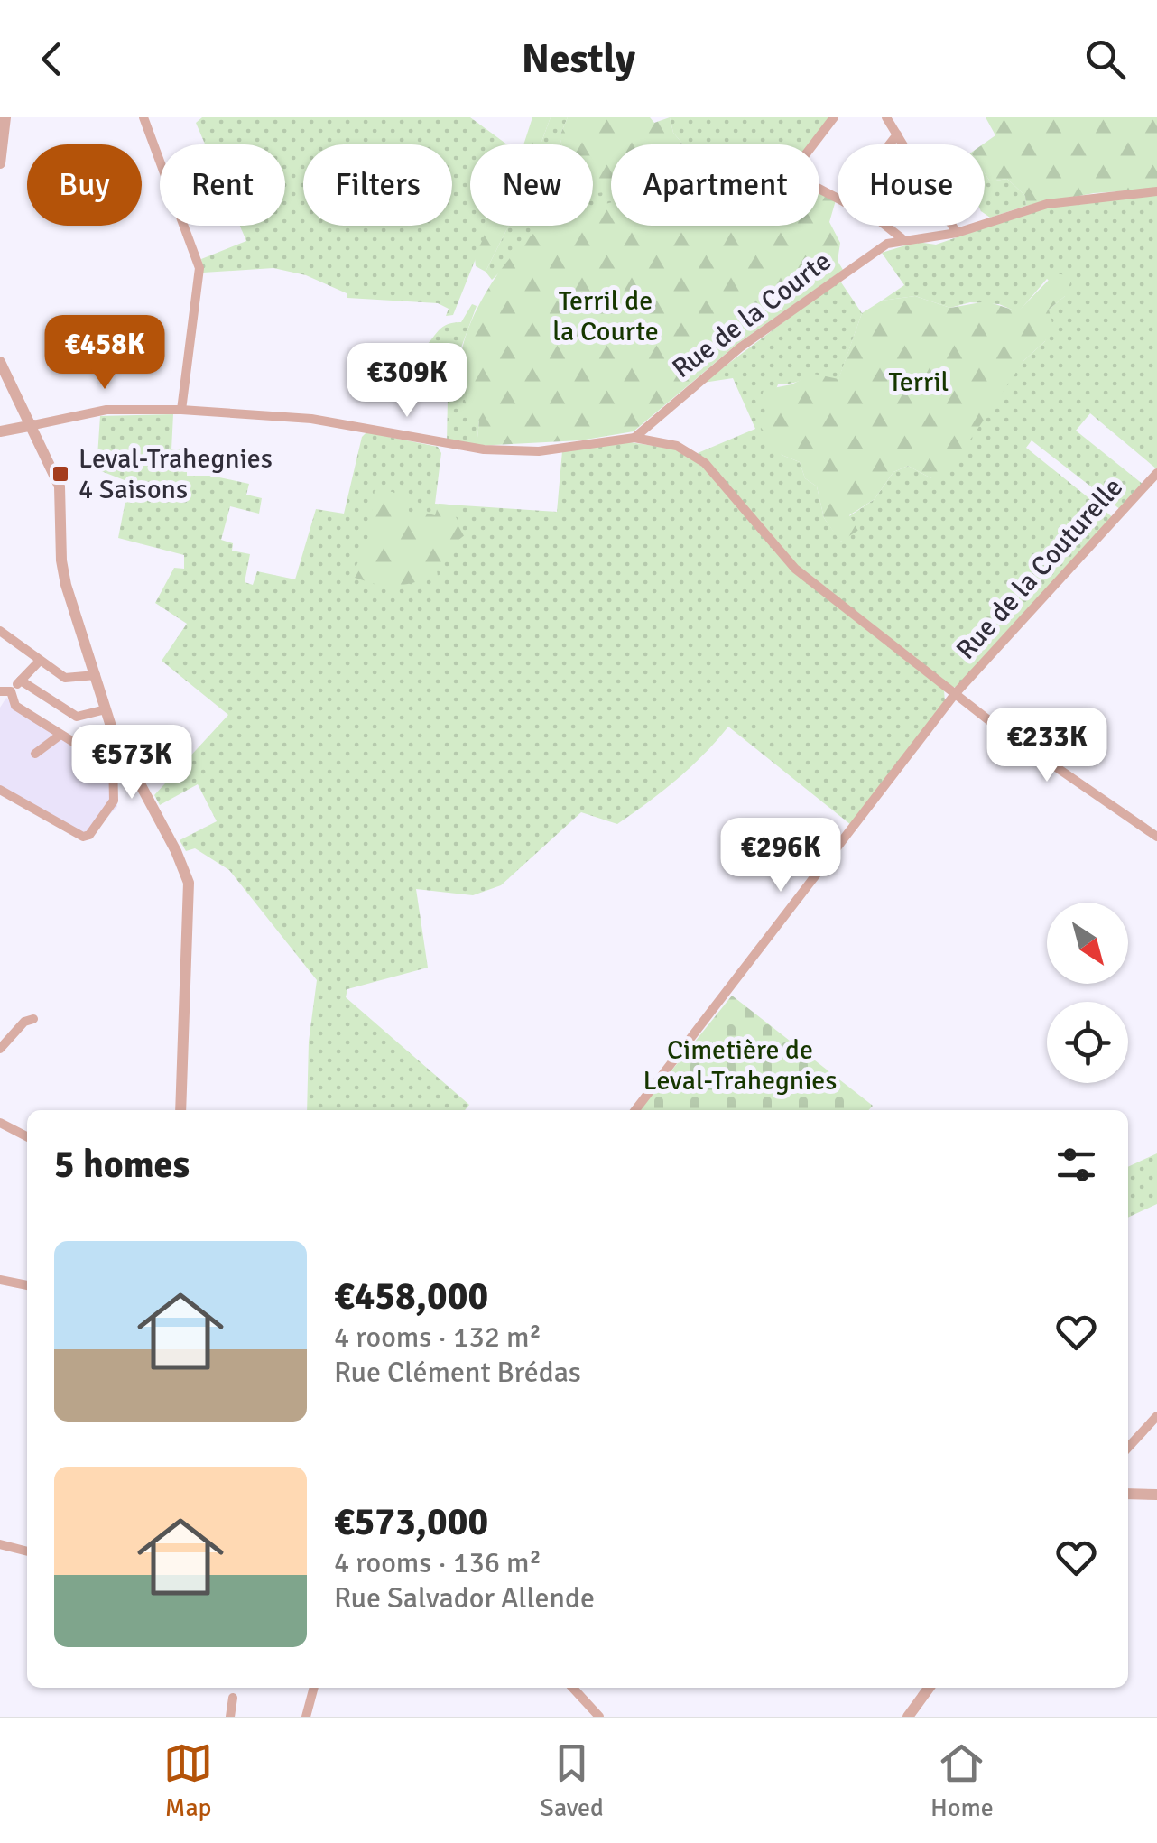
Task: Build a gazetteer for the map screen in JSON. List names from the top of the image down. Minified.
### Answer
{"streets":{"street":["Rue de la Courte","Rue de la Couturelle"]},"parks":["Terril de la Courte","Terril","Cimetière de Leval-Trahegnies"],"places":{"transit":["Leval-Trahegnies 4 Saisons"]},"north":"bottom right","page":{"header":"Nestly","chip":["Buy","Rent","Filters","New","Apartment","House"],"price":["€458K","€309K","€233K","€573K","€296K"],"heading":"5 homes","list":[{"name":"€458,000","note":"4 rooms · 132 m² · Rue Clément Brédas"},{"name":"€573,000","note":"4 rooms · 136 m² · Rue Salvador Allende"}],"tabs":["Map","Saved","Home"]}}
